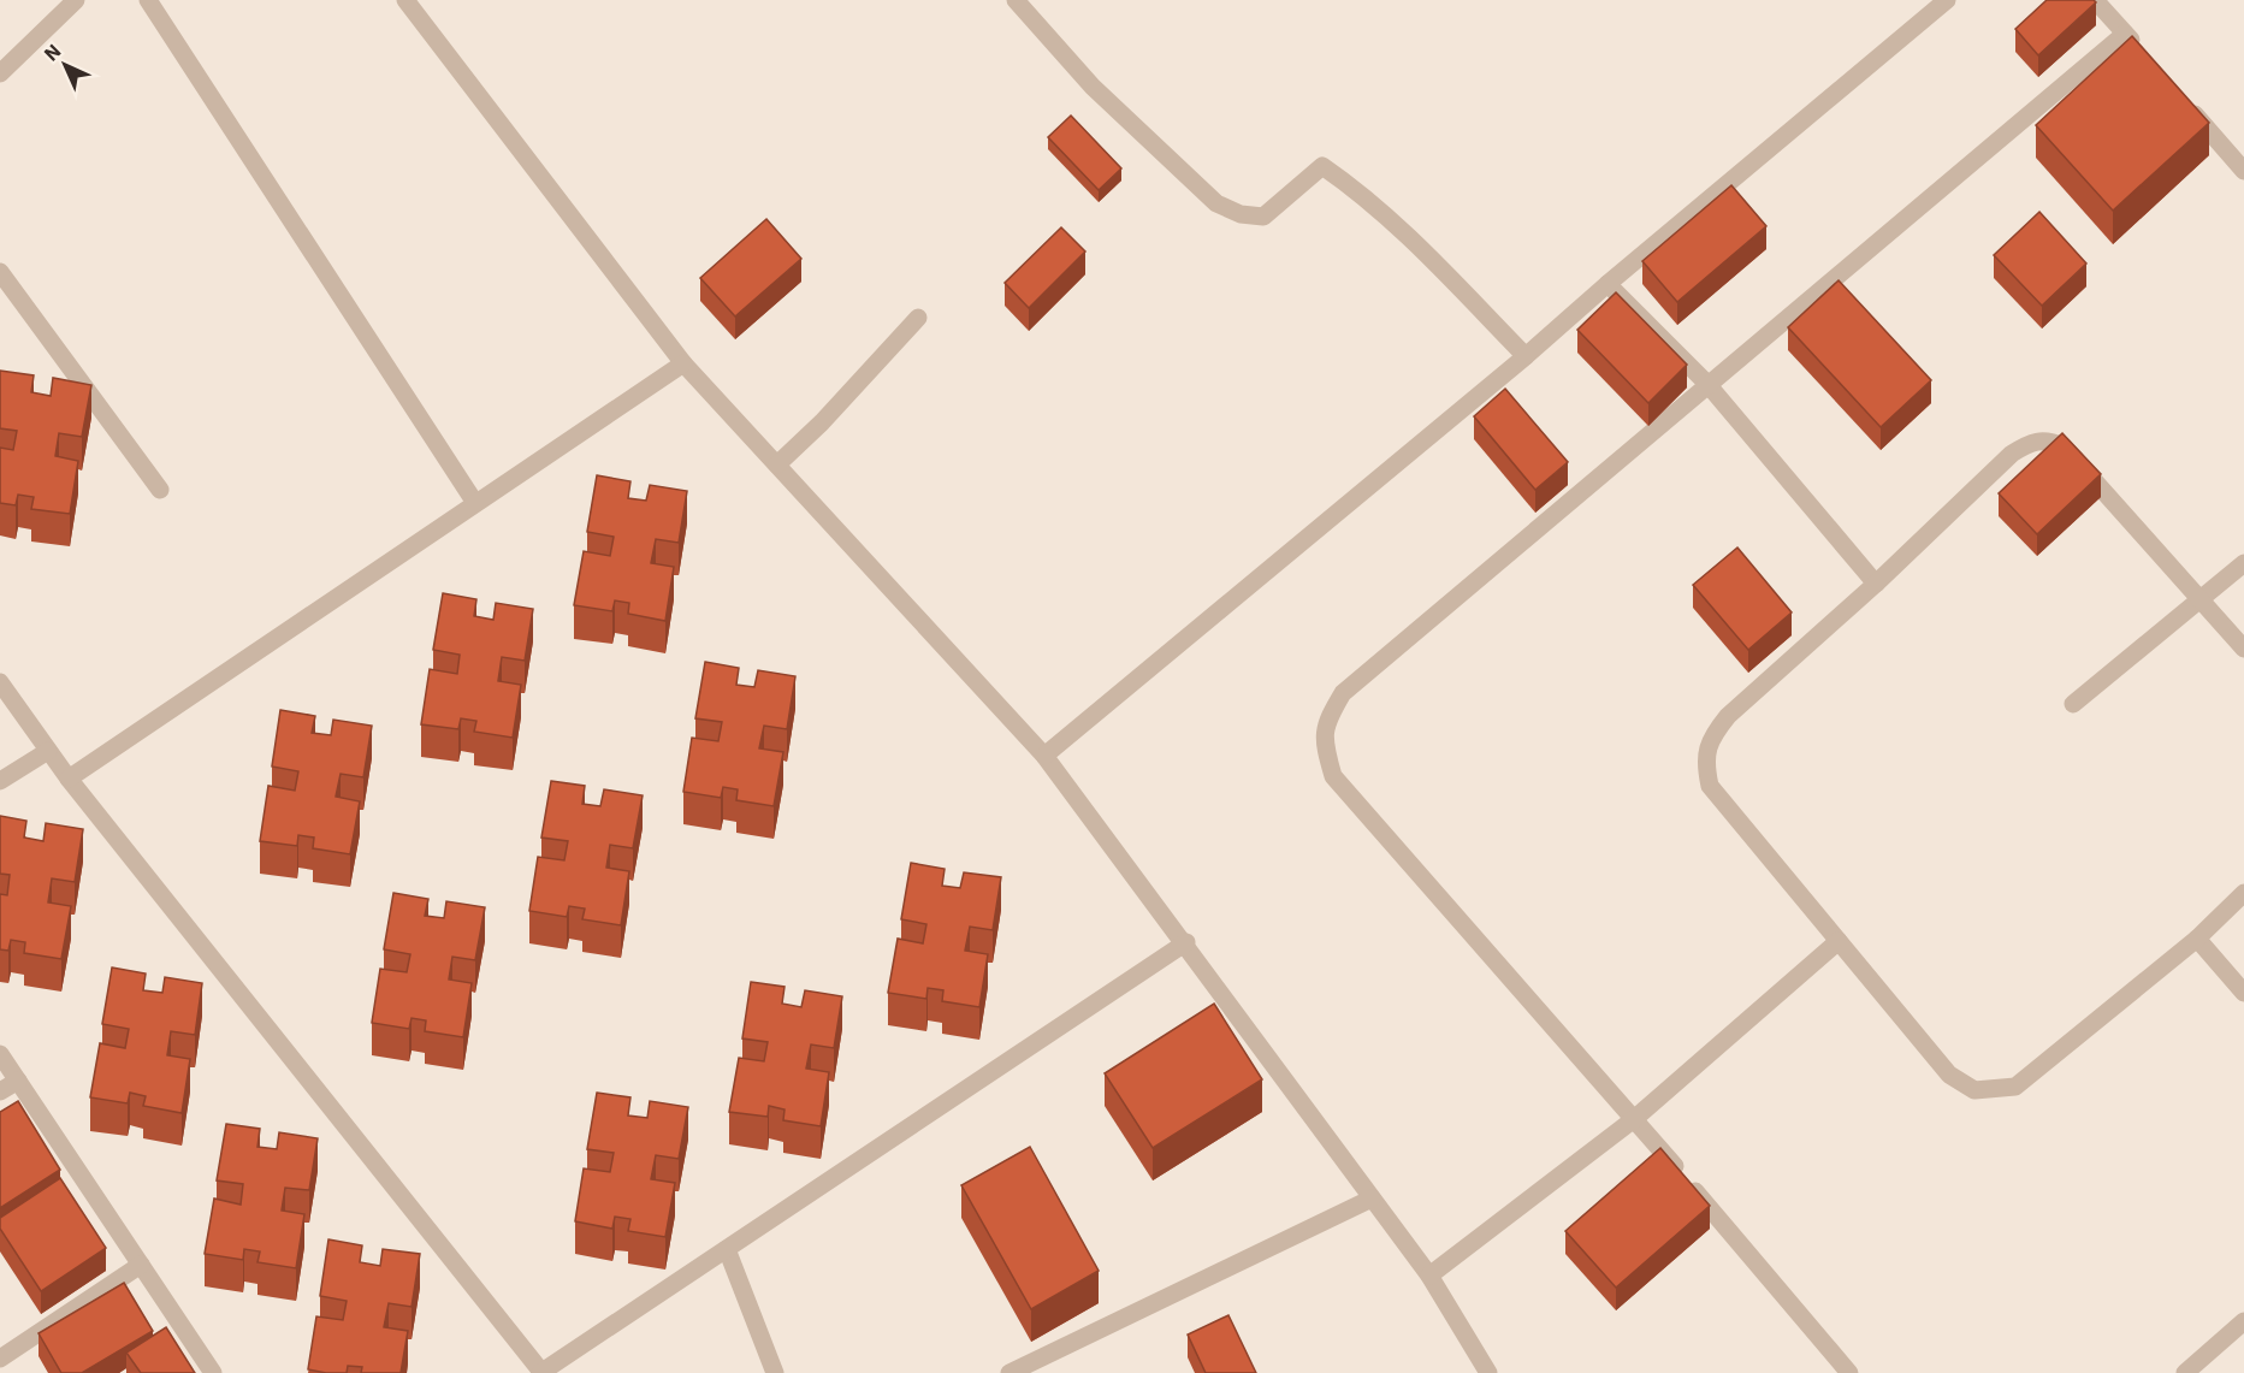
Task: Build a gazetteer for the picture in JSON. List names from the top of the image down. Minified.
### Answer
{"north":"top left"}
